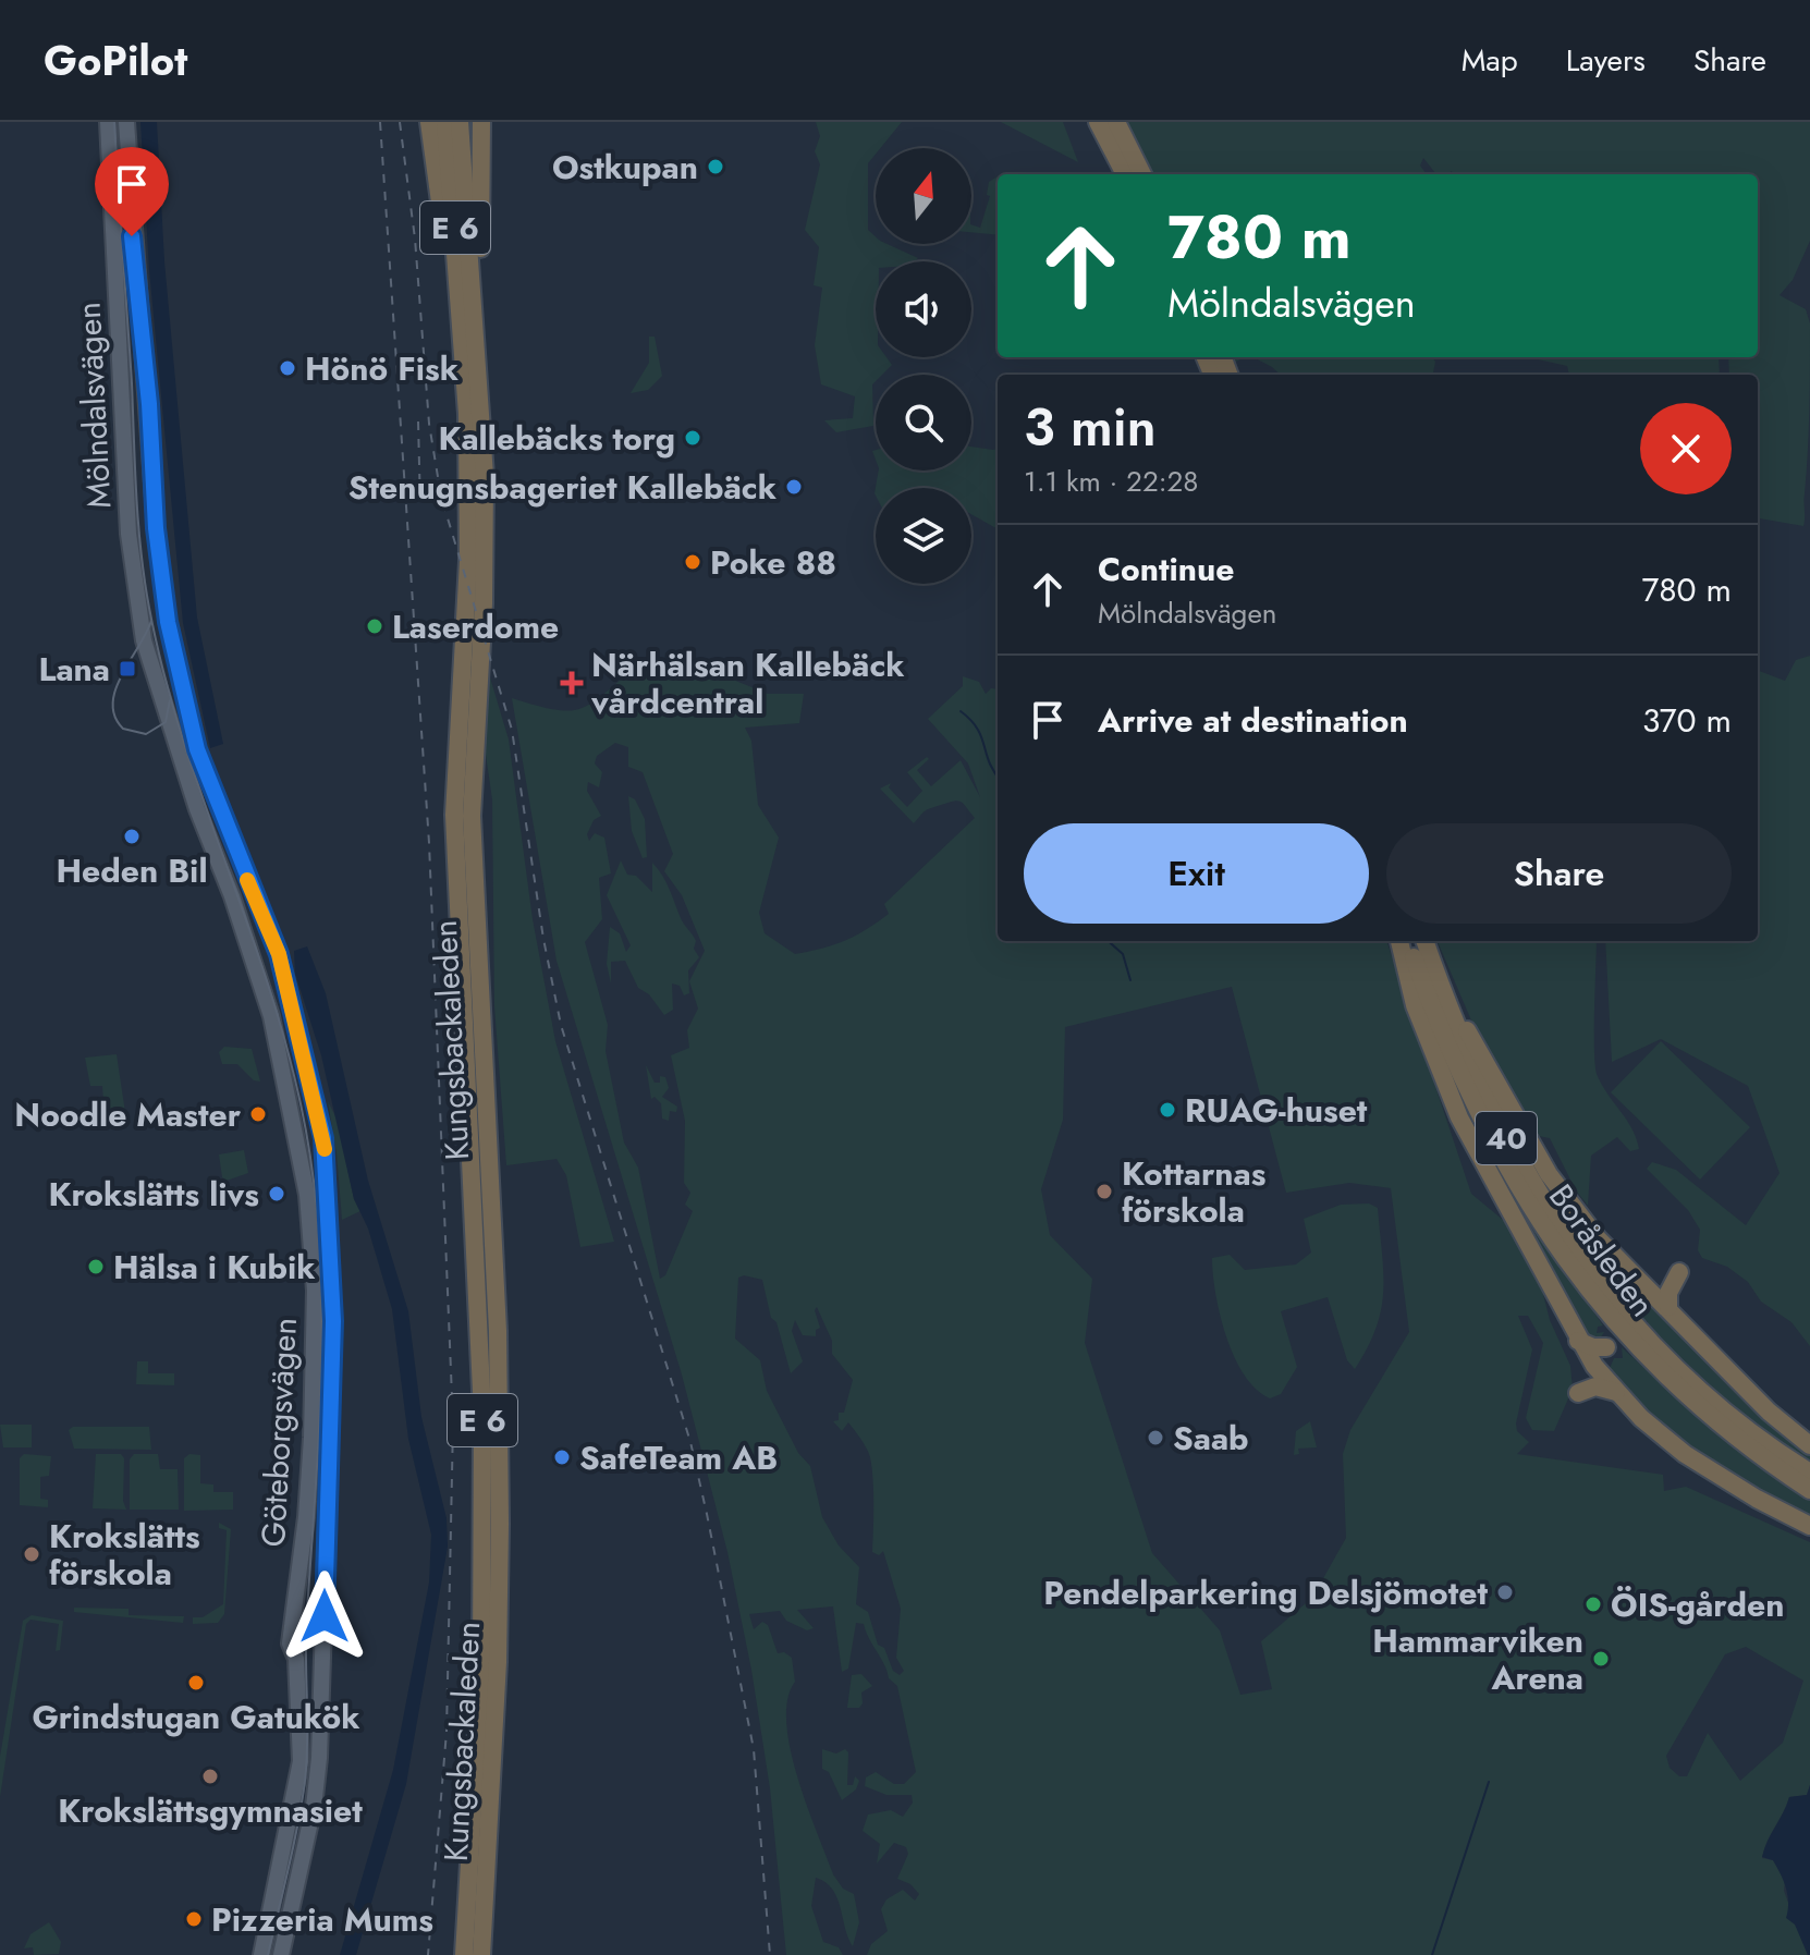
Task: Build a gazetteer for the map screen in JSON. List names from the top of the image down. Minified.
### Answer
{"streets":{"highway":["E 6","Kungsbackaleden","40","Boråsleden"],"main road":["Mölndalsvägen","Göteborgsvägen"]},"crossings":[["Mölndalsvägen","Göteborgsvägen"]],"places":{"other":["Ostkupan","Hönö Fisk","Kallebäcks torg","Stenugnsbageriet Kallebäck","Poke 88","Laserdome","Heden Bil","RUAG-huset","Noodle Master","Kottarnas förskola","Krokslätts livs","Hälsa i Kubik","Saab","SafeTeam AB","Krokslätts förskola","Pendelparkering Delsjömotet","ÖIS-gården","Hammarviken Arena","Grindstugan Gatukök","Krokslättsgymnasiet","Pizzeria Mums"],"transit":["Lana"],"health":["Närhälsan Kallebäck vårdcentral"]},"north":"top","page":{"header":"GoPilot","nav":["Map","Layers","Share"],"turn":["780 m","Mölndalsvägen"],"heading":["3 min","1.1 km · 22:28"],"list":[{"name":"Continue","note":"Mölndalsvägen","value":"780 m"},{"name":"Arrive at destination","value":"370 m"}],"buttons":["Exit","Share"]}}
